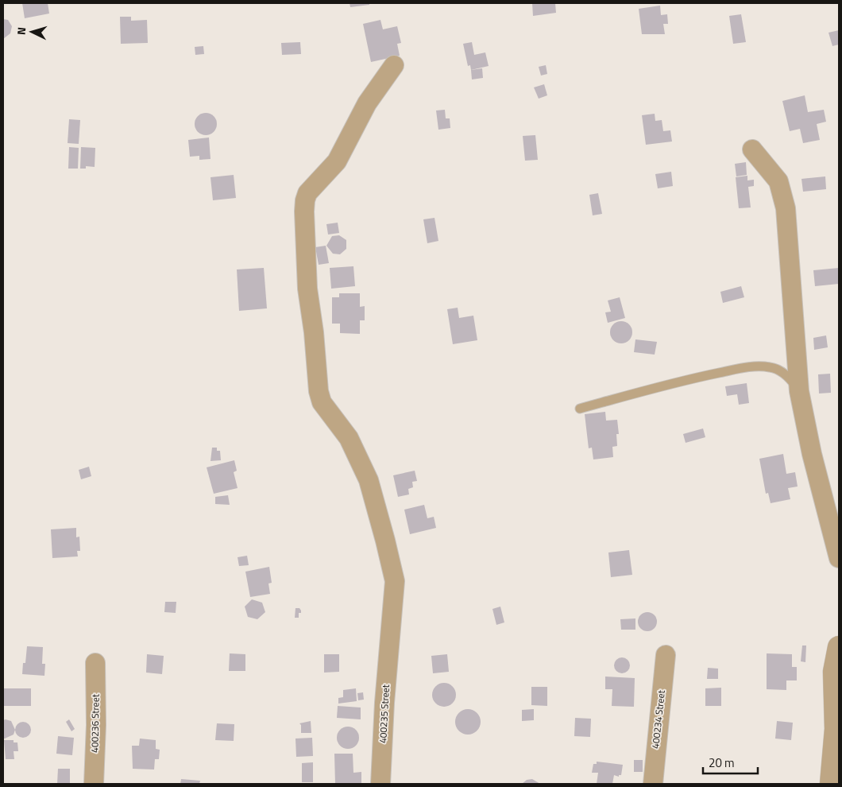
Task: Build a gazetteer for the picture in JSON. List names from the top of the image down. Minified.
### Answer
{"streets":{"street":["400235 Street","400234 Street","400236 Street"]},"scale_bar":"20 m","north":"left"}
